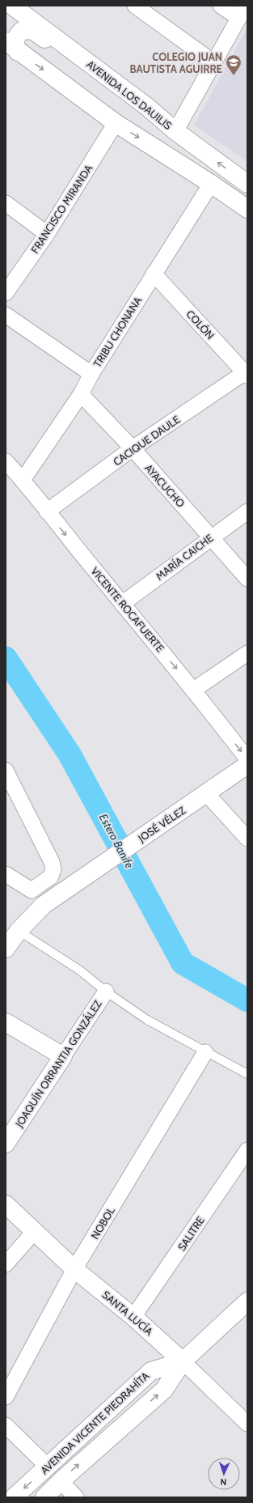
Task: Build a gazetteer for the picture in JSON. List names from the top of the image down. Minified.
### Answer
{"streets":{"street":["AVENIDA LOS DAUILIS","FRANCISCO MIRANDA","COLÓN","TRIBU CHONANA","CACIQUE DAULE","AYACUCHO","MARÍA CAICHE","VICENTE ROCAFUERTE","JOSÉ VÉLEZ","JOAQUÍN ORRANTIA GONZÁLEZ","NOBOL","SALITRE","SANTA LUCÍA","AVENIDA VICENTE PIEDRAHÍTA"]},"crossings":[["COLÓN","TRIBU CHONANA"],["COLÓN","CACIQUE DAULE"],["TRIBU CHONANA","AYACUCHO"],["TRIBU CHONANA","VICENTE ROCAFUERTE"],["CACIQUE DAULE","AYACUCHO"],["CACIQUE DAULE","VICENTE ROCAFUERTE"],["AYACUCHO","MARÍA CAICHE"],["MARÍA CAICHE","VICENTE ROCAFUERTE"],["JOSÉ VÉLEZ","JOAQUÍN ORRANTIA GONZÁLEZ"],["NOBOL","SANTA LUCÍA"],["SALITRE","SANTA LUCÍA"],["SANTA LUCÍA","AVENIDA VICENTE PIEDRAHÍTA"]],"one_way":["VICENTE ROCAFUERTE"],"water":["Estero Banife"],"places":{"school or university":["COLEGIO JUAN BAUTISTA AGUIRRE"]},"north":"bottom"}
